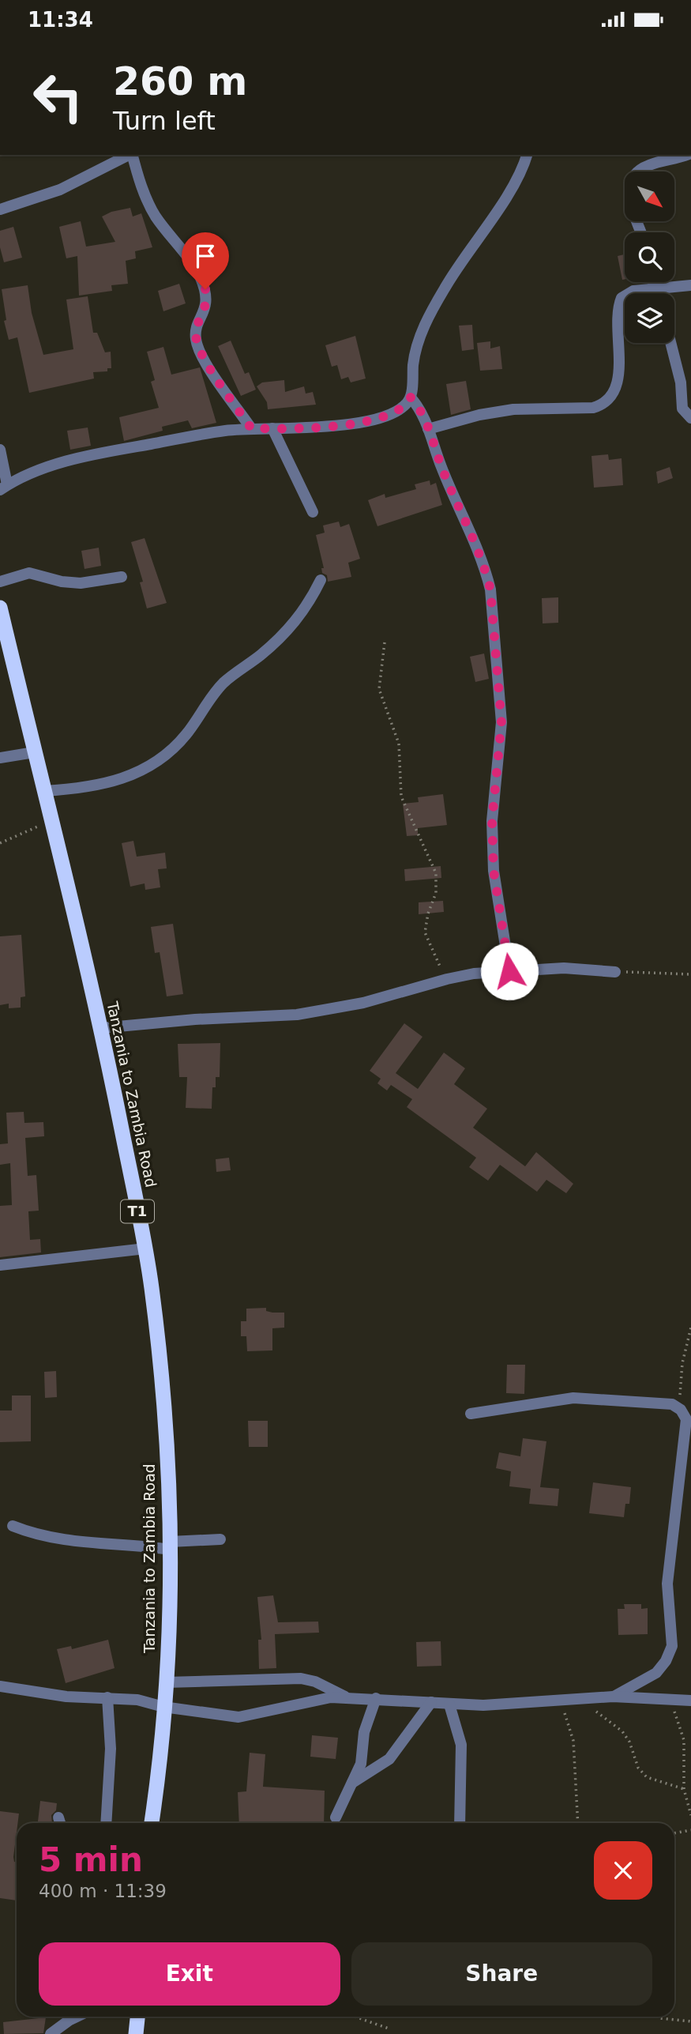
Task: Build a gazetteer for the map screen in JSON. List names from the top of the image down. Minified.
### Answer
{"streets":{"highway":["Tanzania to Zambia Road","T1"]},"north":"bottom right","page":{"status":"11:34","turn":["260 m","Turn left"],"heading":["5 min","400 m · 11:39"],"buttons":["Exit","Share"]}}
